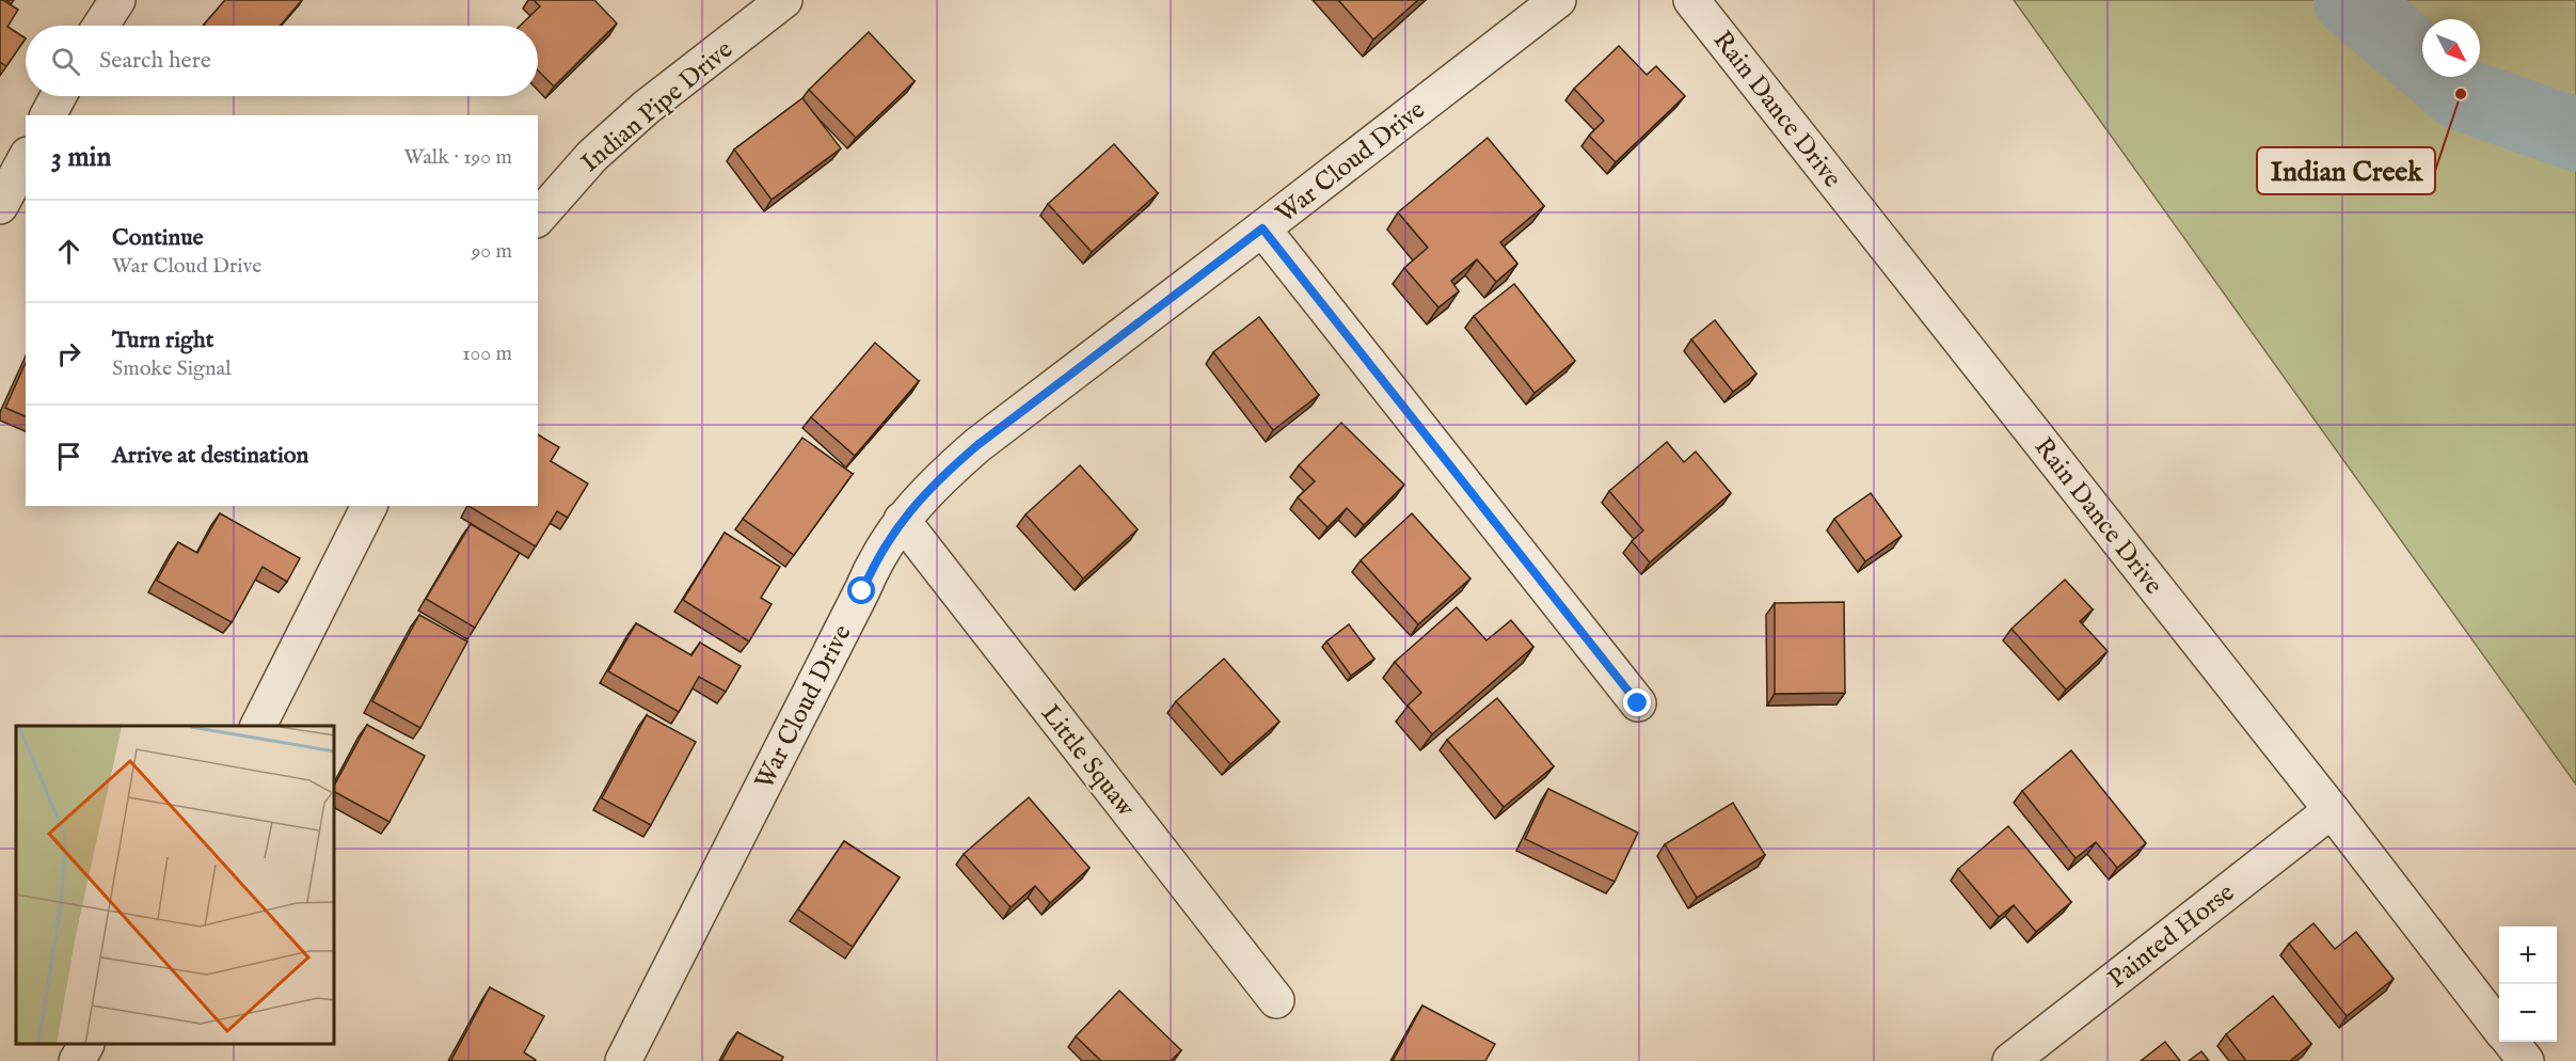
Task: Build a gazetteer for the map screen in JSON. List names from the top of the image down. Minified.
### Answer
{"streets":{"street":["Indian Pipe Drive","Rain Dance Drive","War Cloud Drive","Little Squaw","Painted Horse"]},"crossings":[["Rain Dance Drive","Painted Horse"],["War Cloud Drive","Little Squaw"]],"places":["Indian Creek"],"north":"bottom right","page":{"search":"Search here","heading":["3 min","Walk · 190 m"],"list":[["Continue","War Cloud Drive","90 m"],["Turn right","Smoke Signal","100 m"],"Arrive at destination"],"map_buttons":["+","−"]}}
